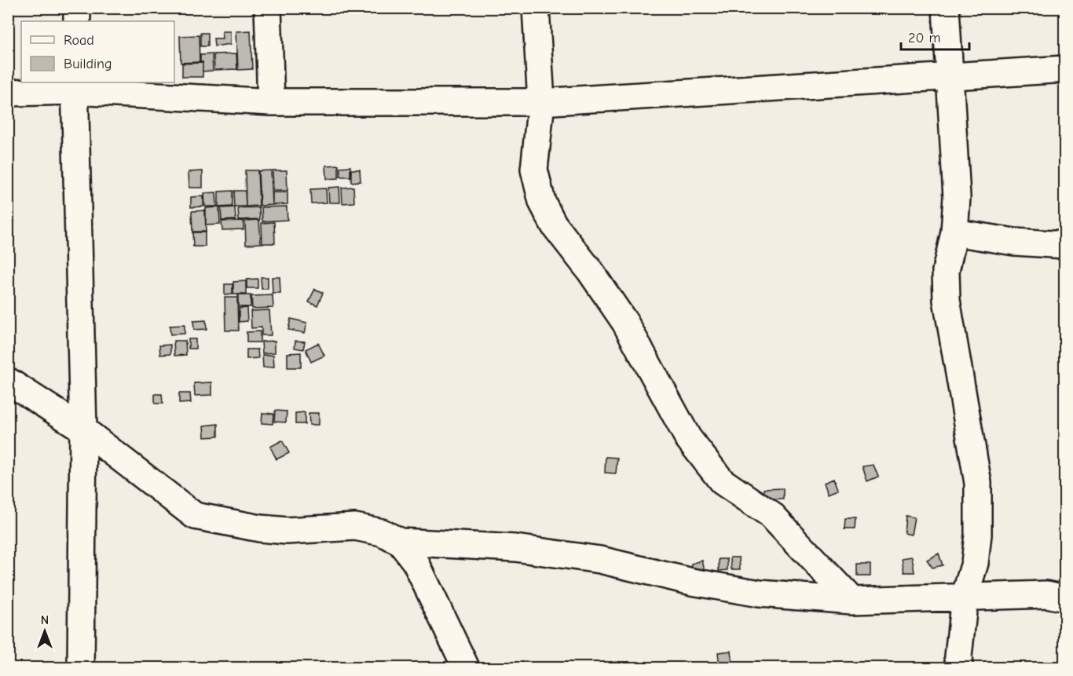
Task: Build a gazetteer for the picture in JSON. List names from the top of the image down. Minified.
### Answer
{"legend":["Road","Building"],"scale_bar":"20 m","north":"top"}
